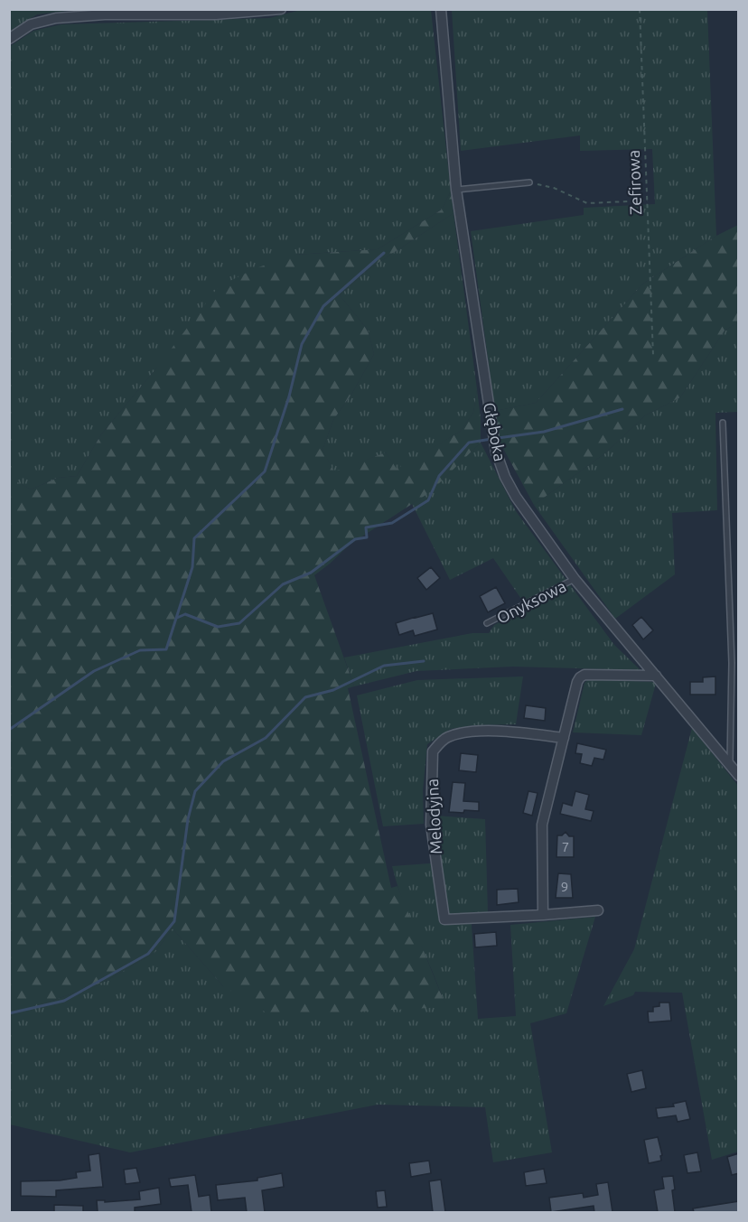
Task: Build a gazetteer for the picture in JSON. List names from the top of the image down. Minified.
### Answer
{"streets":{"street":["Głęboka","Melodyjna"],"lane":["Onyksowa"],"path":["Zefirowa"]},"crossings":[["Głęboka","Onyksowa"]],"house_numbers":["7","9"]}
